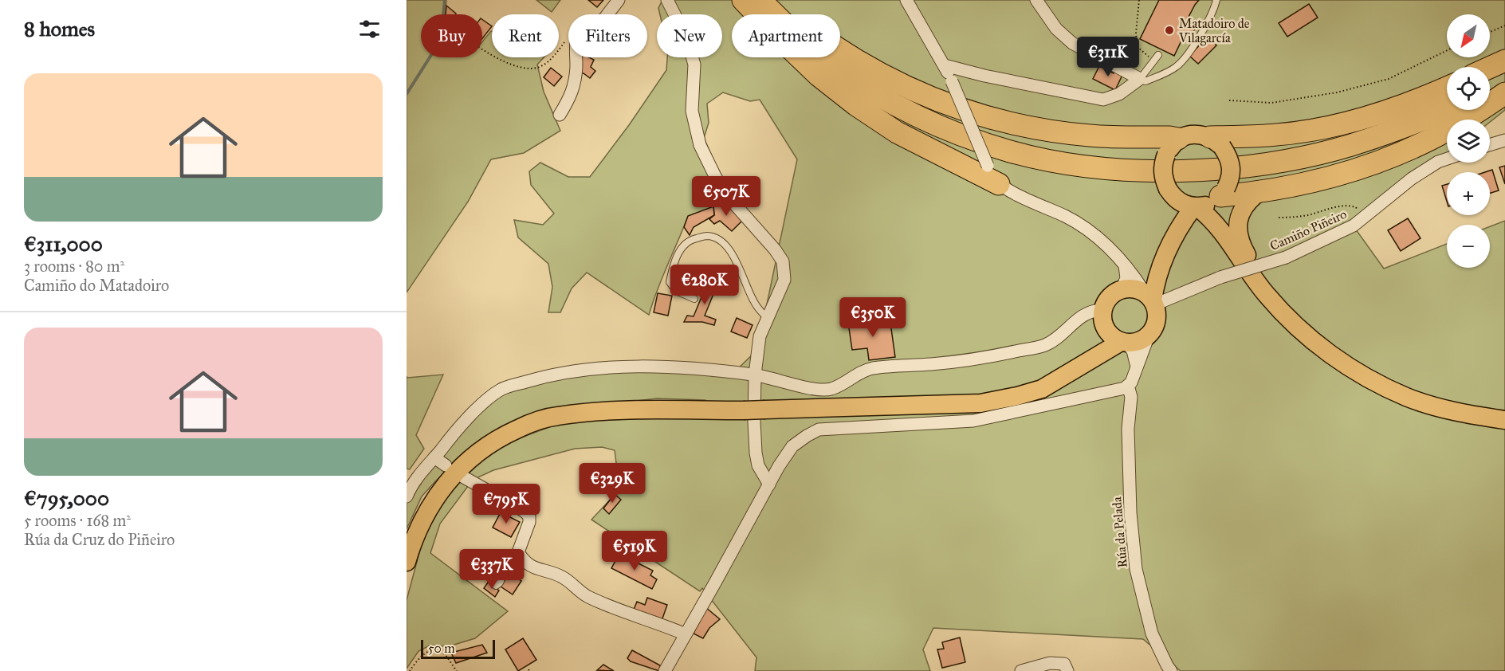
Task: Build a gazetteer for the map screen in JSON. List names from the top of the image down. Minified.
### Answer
{"streets":{"street":["Camiño Piñeiro","Rúa da Pelada"]},"places":["Matadoiro de Vilagarcía"],"scale_bar":"50 m","north":"bottom left","page":{"heading":"8 homes","map_buttons":["+","−"],"chip":["Buy","Rent","Filters","New","Apartment"],"price":["€311K","€507K","€280K","€350K","€329K","€795K","€519K","€337K"],"list":[{"name":"€311,000","note":"3 rooms · 80 m² · Camiño do Matadoiro"},{"name":"€795,000","note":"5 rooms · 168 m² · Rúa da Cruz do Piñeiro"}],"scale":"50 m"}}
